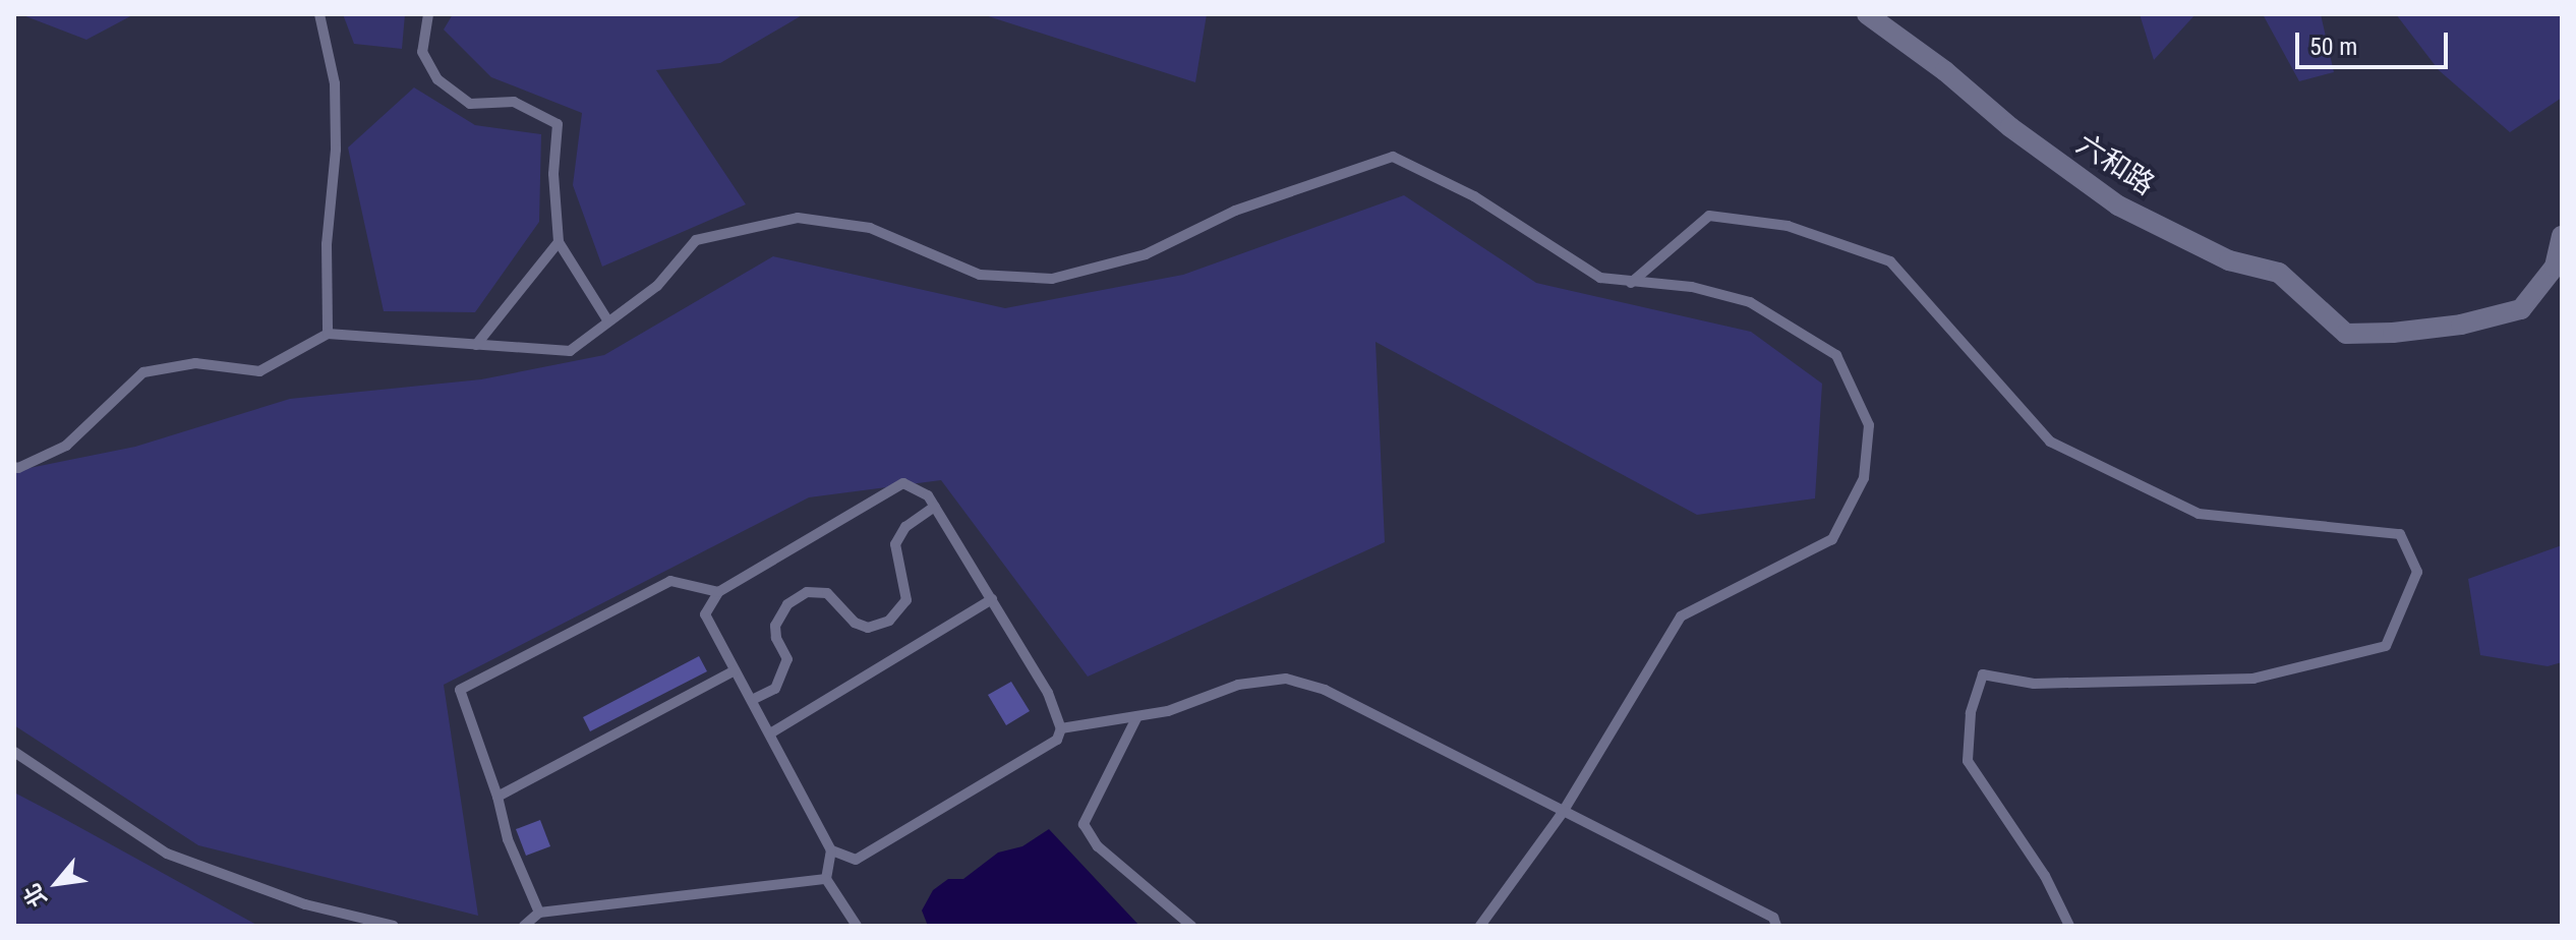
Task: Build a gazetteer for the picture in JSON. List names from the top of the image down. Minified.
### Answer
{"streets":{"street":["六和路"]},"scale_bar":"50 m","north":"bottom left"}
